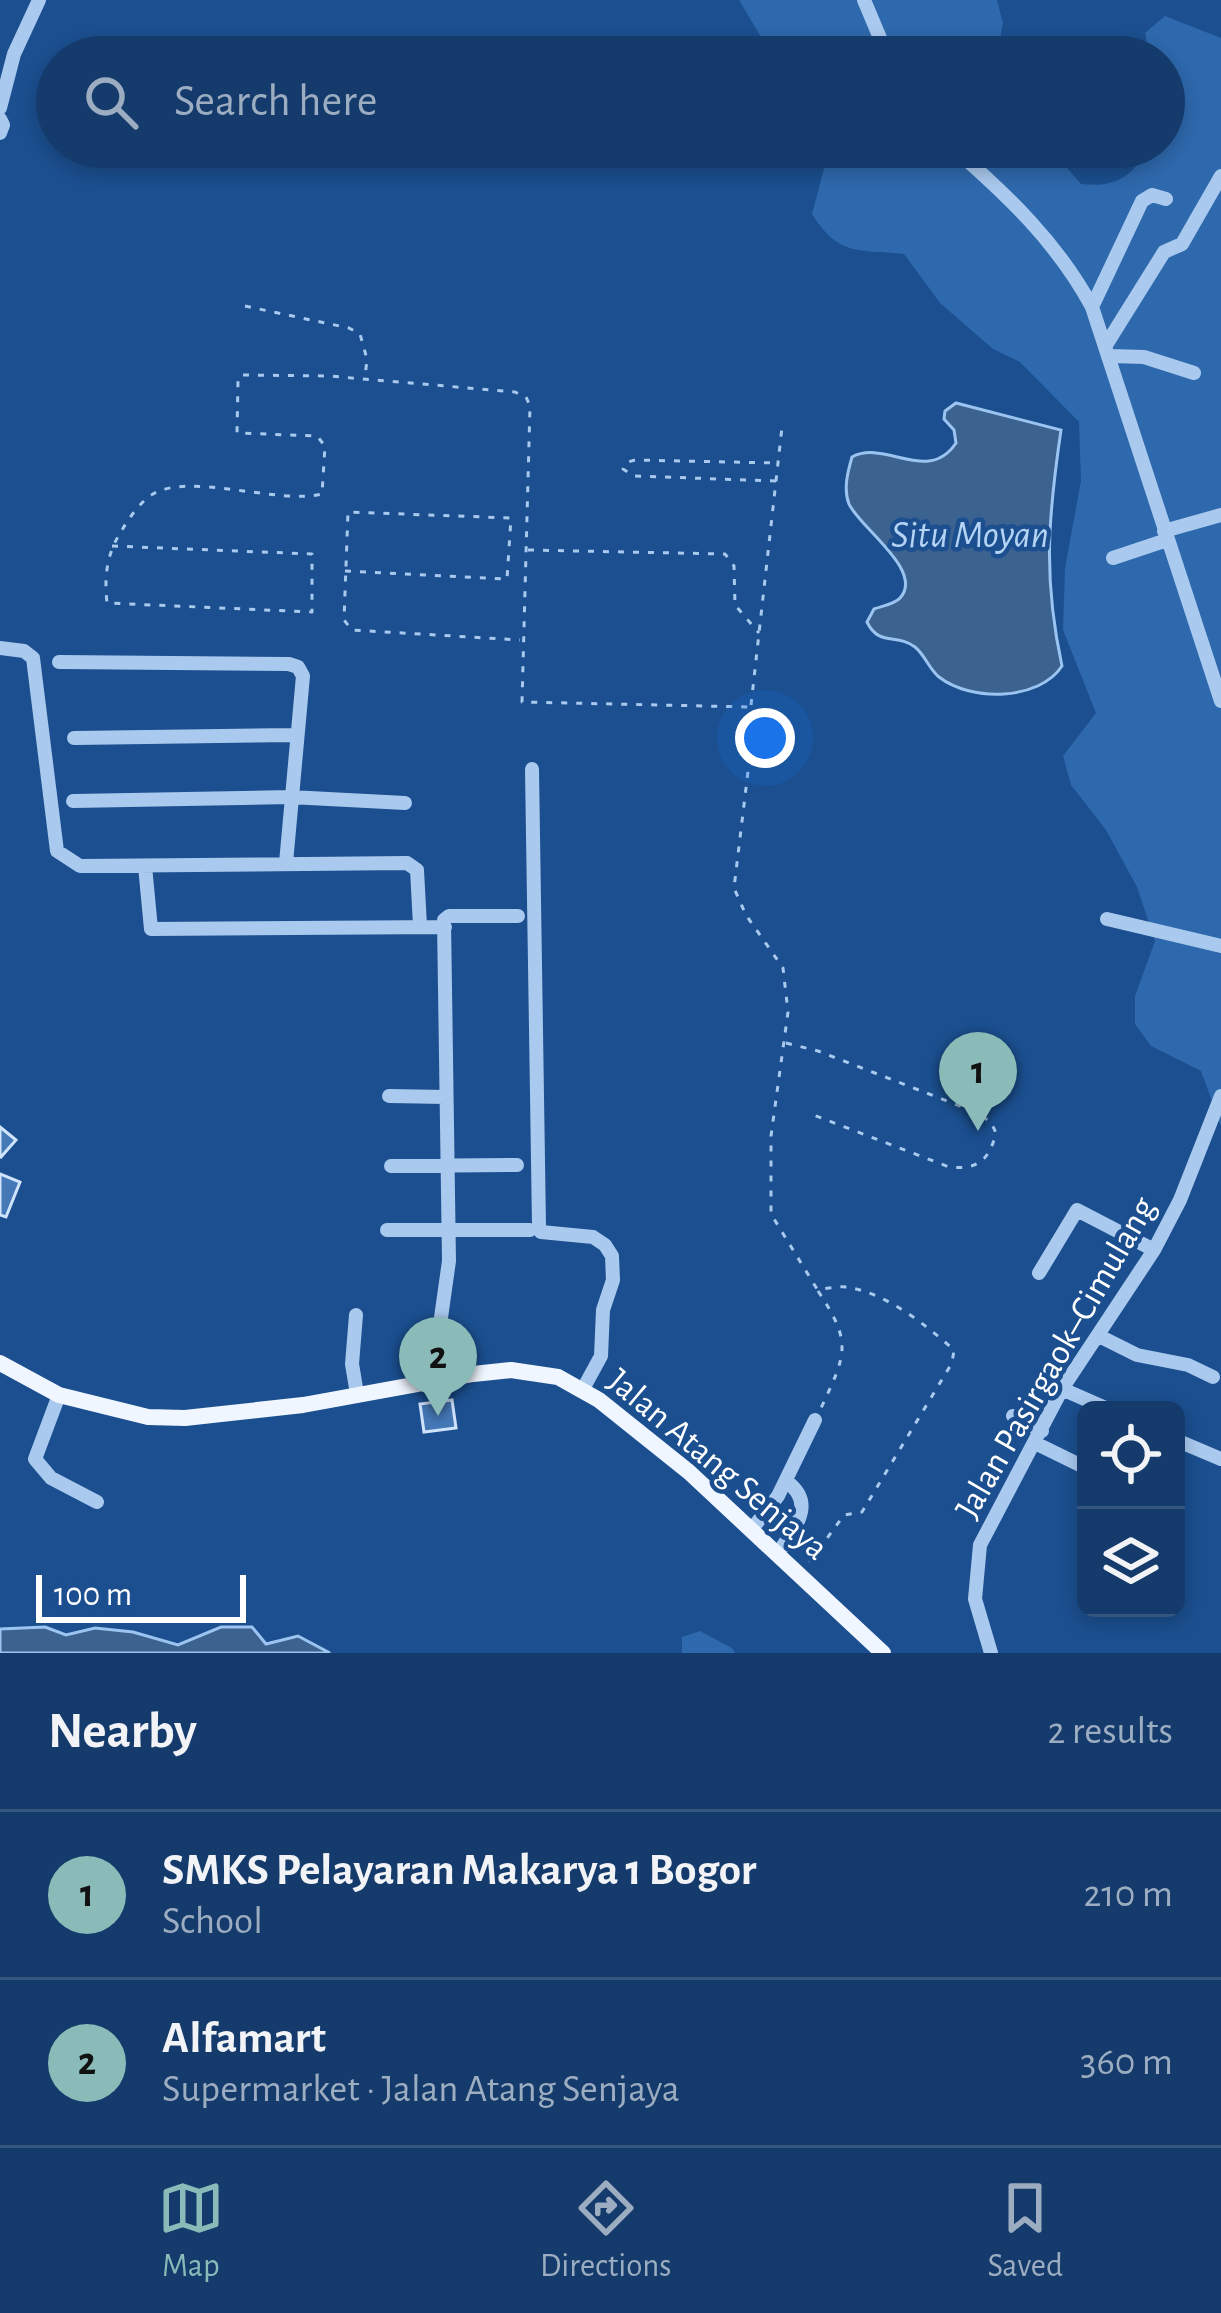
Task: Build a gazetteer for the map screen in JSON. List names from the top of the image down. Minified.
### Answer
{"streets":{"main road":["Jalan Atang Senjaya"],"street":["Jalan Pasirgaok–Cimulang"]},"water":["Situ Moyan"],"scale_bar":"100 m","page":{"search":"Search here","pins":["1","2"],"scale":"100 m","heading":["Nearby","2 results"],"list":[{"mark":"1","name":"SMKS Pelayaran Makarya 1 Bogor","note":"School","value":"210 m"},{"mark":"2","name":"Alfamart","note":"Supermarket · Jalan Atang Senjaya","value":"360 m"}],"nav":["Map","Directions","Saved"]}}
